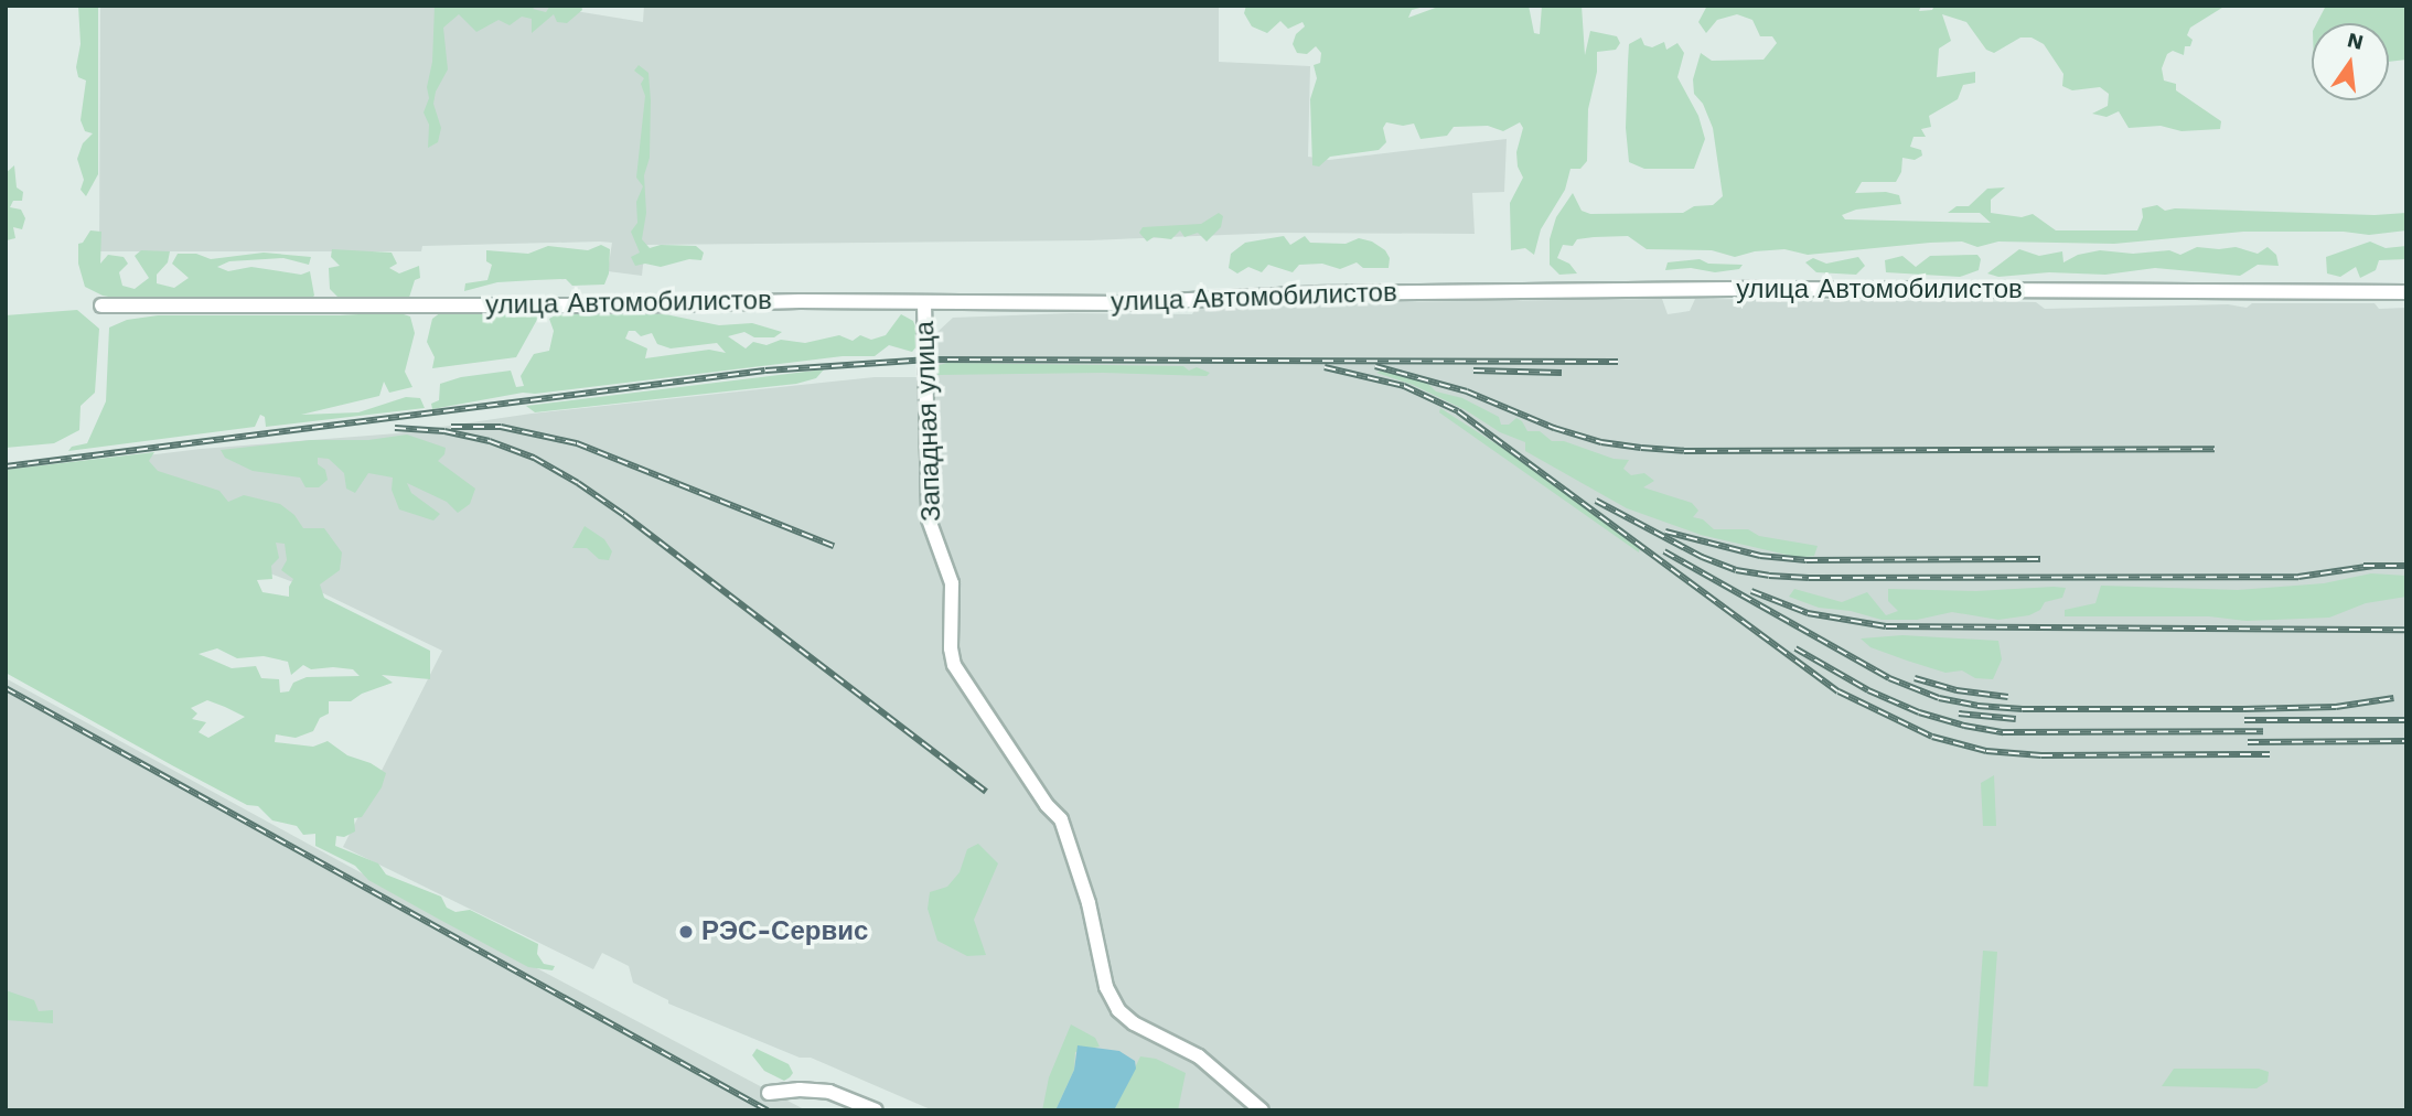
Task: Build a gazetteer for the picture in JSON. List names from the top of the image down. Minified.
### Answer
{"streets":{"street":["улица Автомобилистов","Западная улица"]},"crossings":[["улица Автомобилистов","Западная улица"]],"places":["РЭС-Сервис"],"north":"top"}
